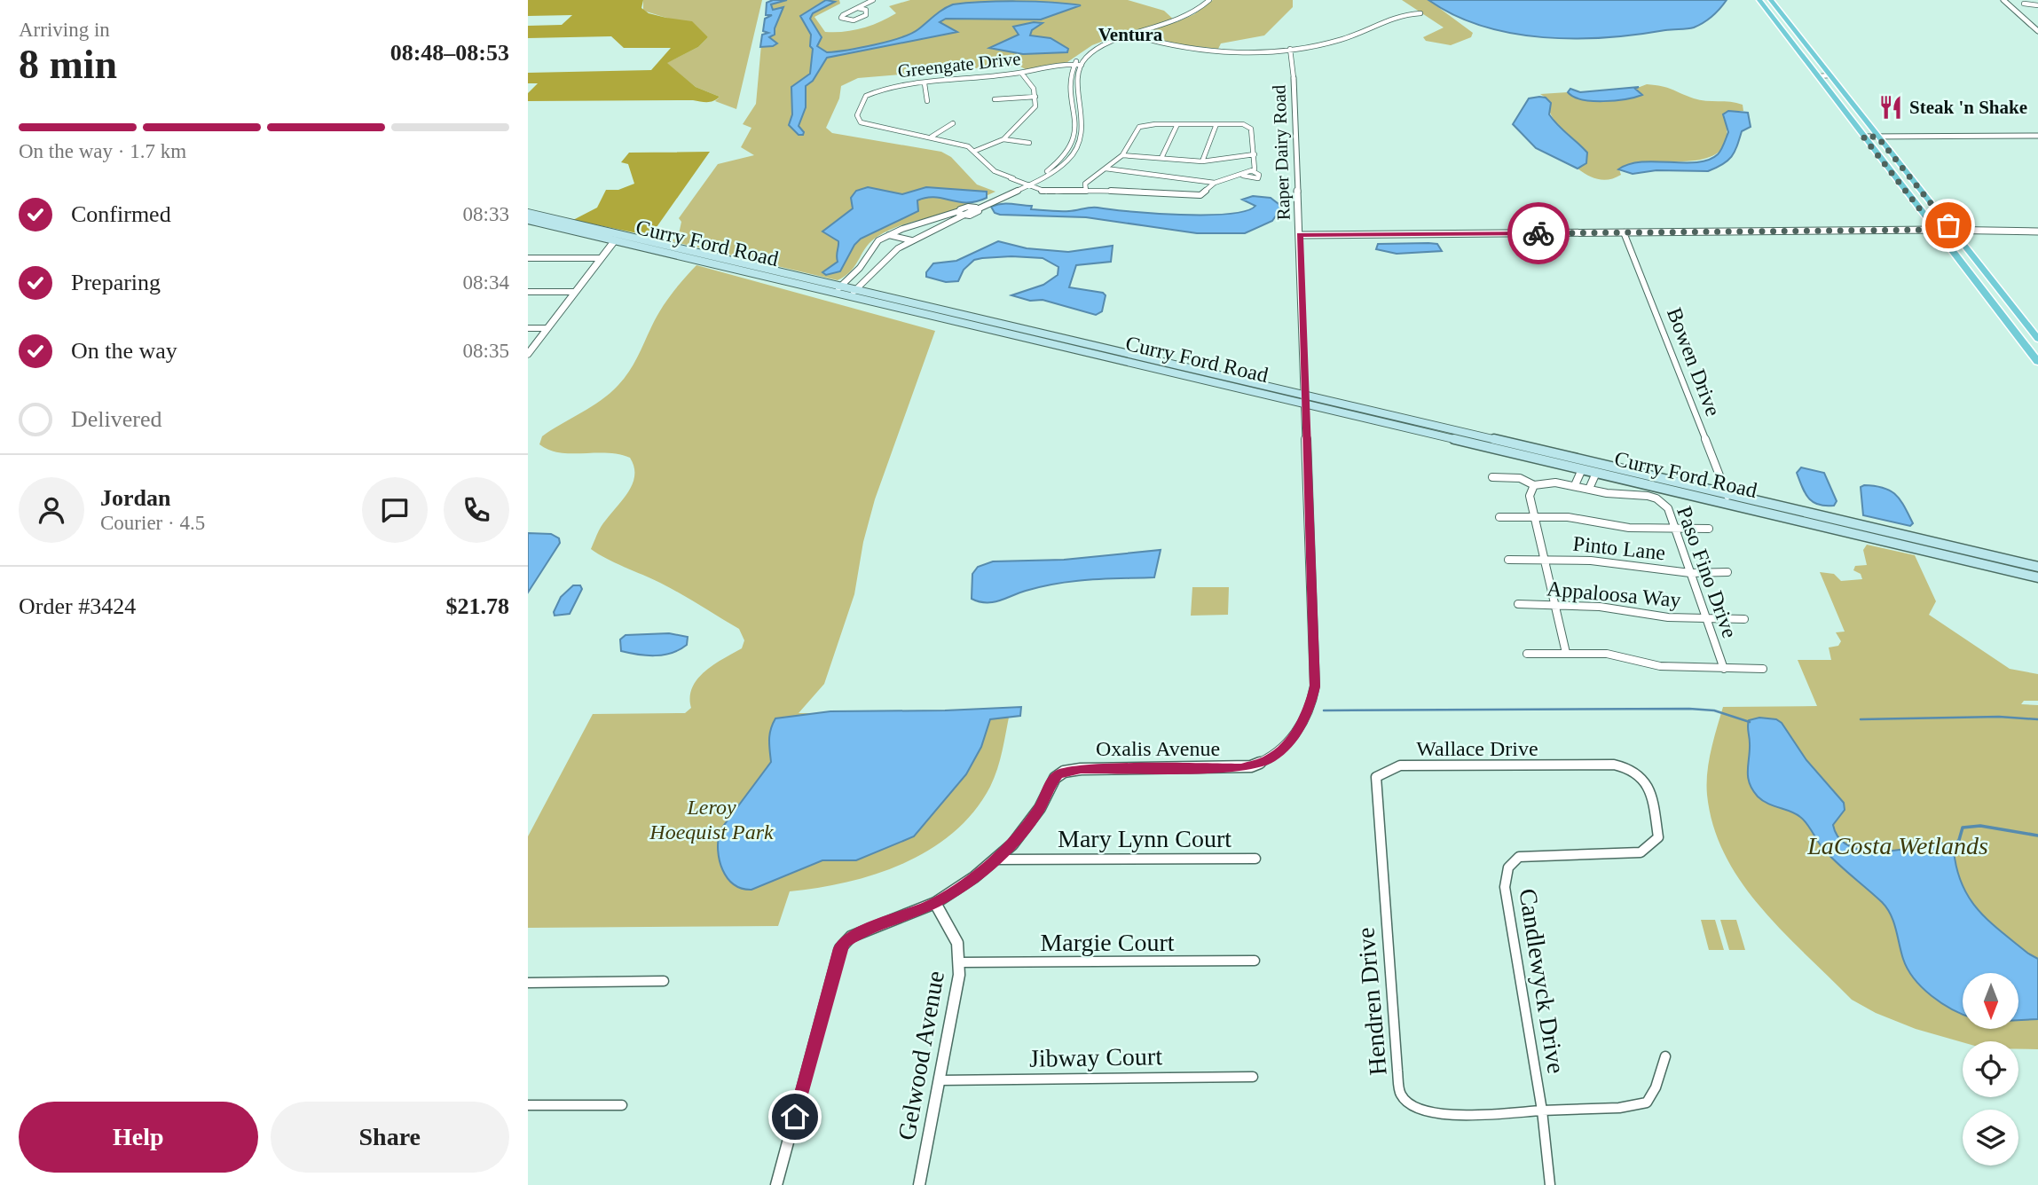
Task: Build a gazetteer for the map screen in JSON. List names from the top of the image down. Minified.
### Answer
{"streets":{"main road":["Curry Ford Road"],"street":["Greengate Drive","Raper Dairy Road","Bowen Drive","Pinto Lane","Paso Fino Drive","Appaloosa Way","Oxalis Avenue","Wallace Drive","Mary Lynn Court","Margie Court","Candlewyck Drive","Hendren Drive","Gelwood Avenue","Jibway Court"]},"crossings":[["Raper Dairy Road","Curry Ford Road"],["Raper Dairy Road","Oxalis Avenue"],["Curry Ford Road","Bowen Drive"],["Curry Ford Road","Oxalis Avenue"],["Pinto Lane","Paso Fino Drive"],["Paso Fino Drive","Appaloosa Way"],["Oxalis Avenue","Mary Lynn Court"],["Oxalis Avenue","Gelwood Avenue"],["Wallace Drive","Candlewyck Drive"],["Wallace Drive","Hendren Drive"],["Margie Court","Gelwood Avenue"],["Candlewyck Drive","Hendren Drive"],["Gelwood Avenue","Jibway Court"]],"districts":["Ventura"],"parks":["Leroy Hoequist Park","LaCosta Wetlands"],"places":{"restaurant":["Steak 'n Shake"]},"north":"bottom","page":{"heading":["8 min","Arriving in","08:48–08:53"],"panel":["Jordan","Courier · 4.5","Order #3424","$21.78"],"bar":"On the way · 1.7 km","list":[["Confirmed","08:33"],["Preparing","08:34"],["On the way","08:35"],"Delivered"],"buttons":["Help","Share"]}}
